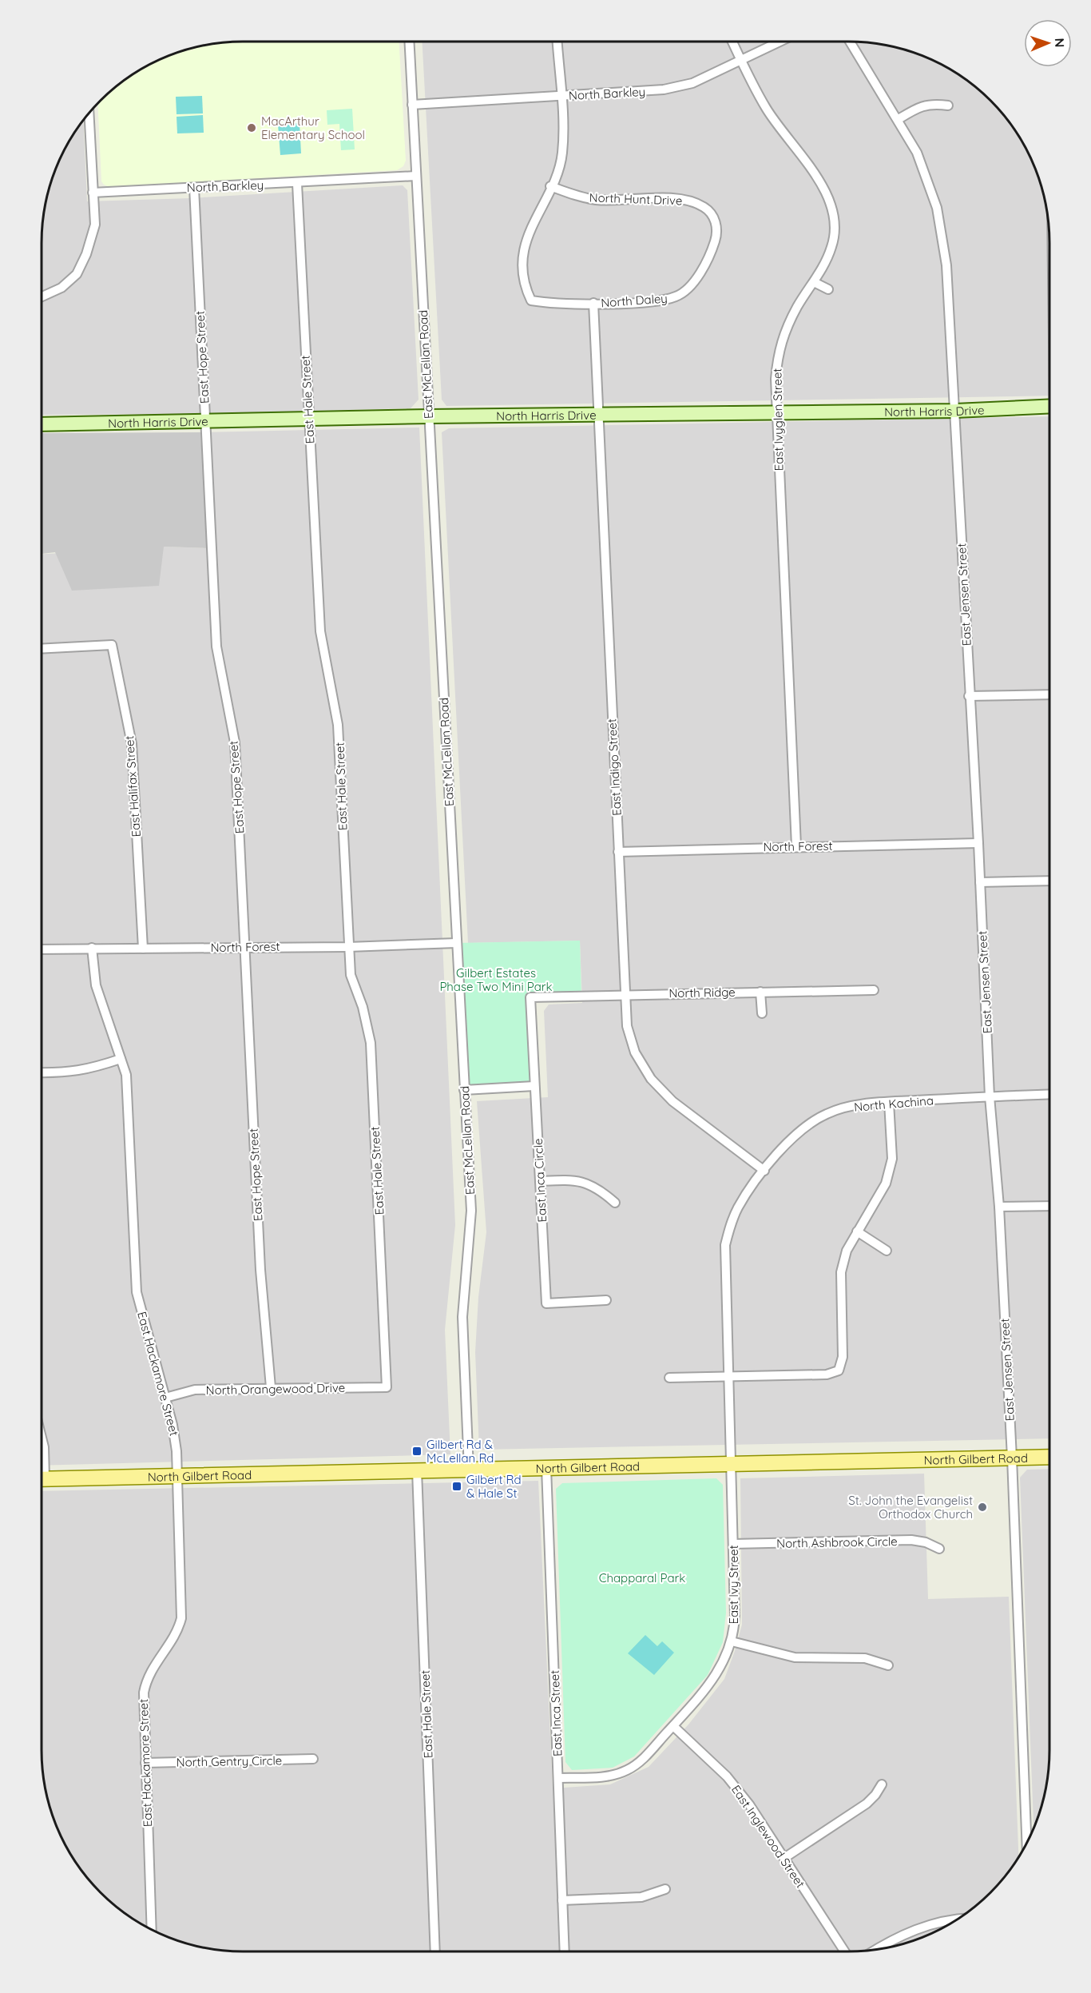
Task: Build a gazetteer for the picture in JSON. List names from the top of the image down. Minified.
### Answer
{"streets":{"main road":["North Gilbert Road"],"street":["North Barkley","North Hunt Drive","North Daley","East Hope Street","East McLellan Road","East Hale Street","North Harris Drive","East Ivyglen Street","East Jensen Street","East Indigo Street","East Halifax Street","North Forest","North Ridge","North Kachina","East Inca Circle","East Hackamore Street","North Orangewood Drive","North Ashbrook Circle","East Ivy Street","East Inca Street","North Gentry Circle","East Inglewood Street"]},"crossings":[["North Barkley","East Hope Street"],["North Barkley","East McLellan Road"],["North Barkley","East Hale Street"],["North Barkley","East Ivyglen Street"],["North Hunt Drive","North Daley"],["North Daley","East Indigo Street"],["East Hope Street","North Harris Drive"],["East Hope Street","North Forest"],["East Hope Street","North Orangewood Drive"],["East McLellan Road","North Harris Drive"],["East McLellan Road","North Forest"],["East McLellan Road","North Gilbert Road"],["East Hale Street","North Harris Drive"],["East Hale Street","North Forest"],["East Hale Street","North Orangewood Drive"],["East Hale Street","North Gilbert Road"],["North Harris Drive","East Ivyglen Street"],["North Harris Drive","East Jensen Street"],["North Harris Drive","East Indigo Street"],["East Ivyglen Street","North Forest"],["East Jensen Street","North Forest"],["East Jensen Street","North Kachina"],["East Jensen Street","North Gilbert Road"],["East Indigo Street","North Forest"],["East Indigo Street","North Ridge"],["East Indigo Street","North Kachina"],["East Indigo Street","East Ivy Street"],["East Halifax Street","North Forest"],["North Forest","East Hackamore Street"],["North Ridge","East Inca Circle"],["North Kachina","East Ivy Street"],["East Hackamore Street","North Orangewood Drive"],["East Hackamore Street","North Gilbert Road"],["East Hackamore Street","North Gentry Circle"],["North Gilbert Road","East Ivy Street"],["North Gilbert Road","East Inca Street"],["North Ashbrook Circle","East Ivy Street"],["East Ivy Street","East Inca Street"],["East Ivy Street","East Inglewood Street"]],"parks":["Gilbert Estates Phase Two Mini Park","Chapparal Park"],"places":{"other":["MacArthur Elementary School","St. John the Evangelist Orthodox Church"],"transit":["Gilbert Rd & McLellan Rd","Gilbert Rd & Hale St"]},"north":"right"}
